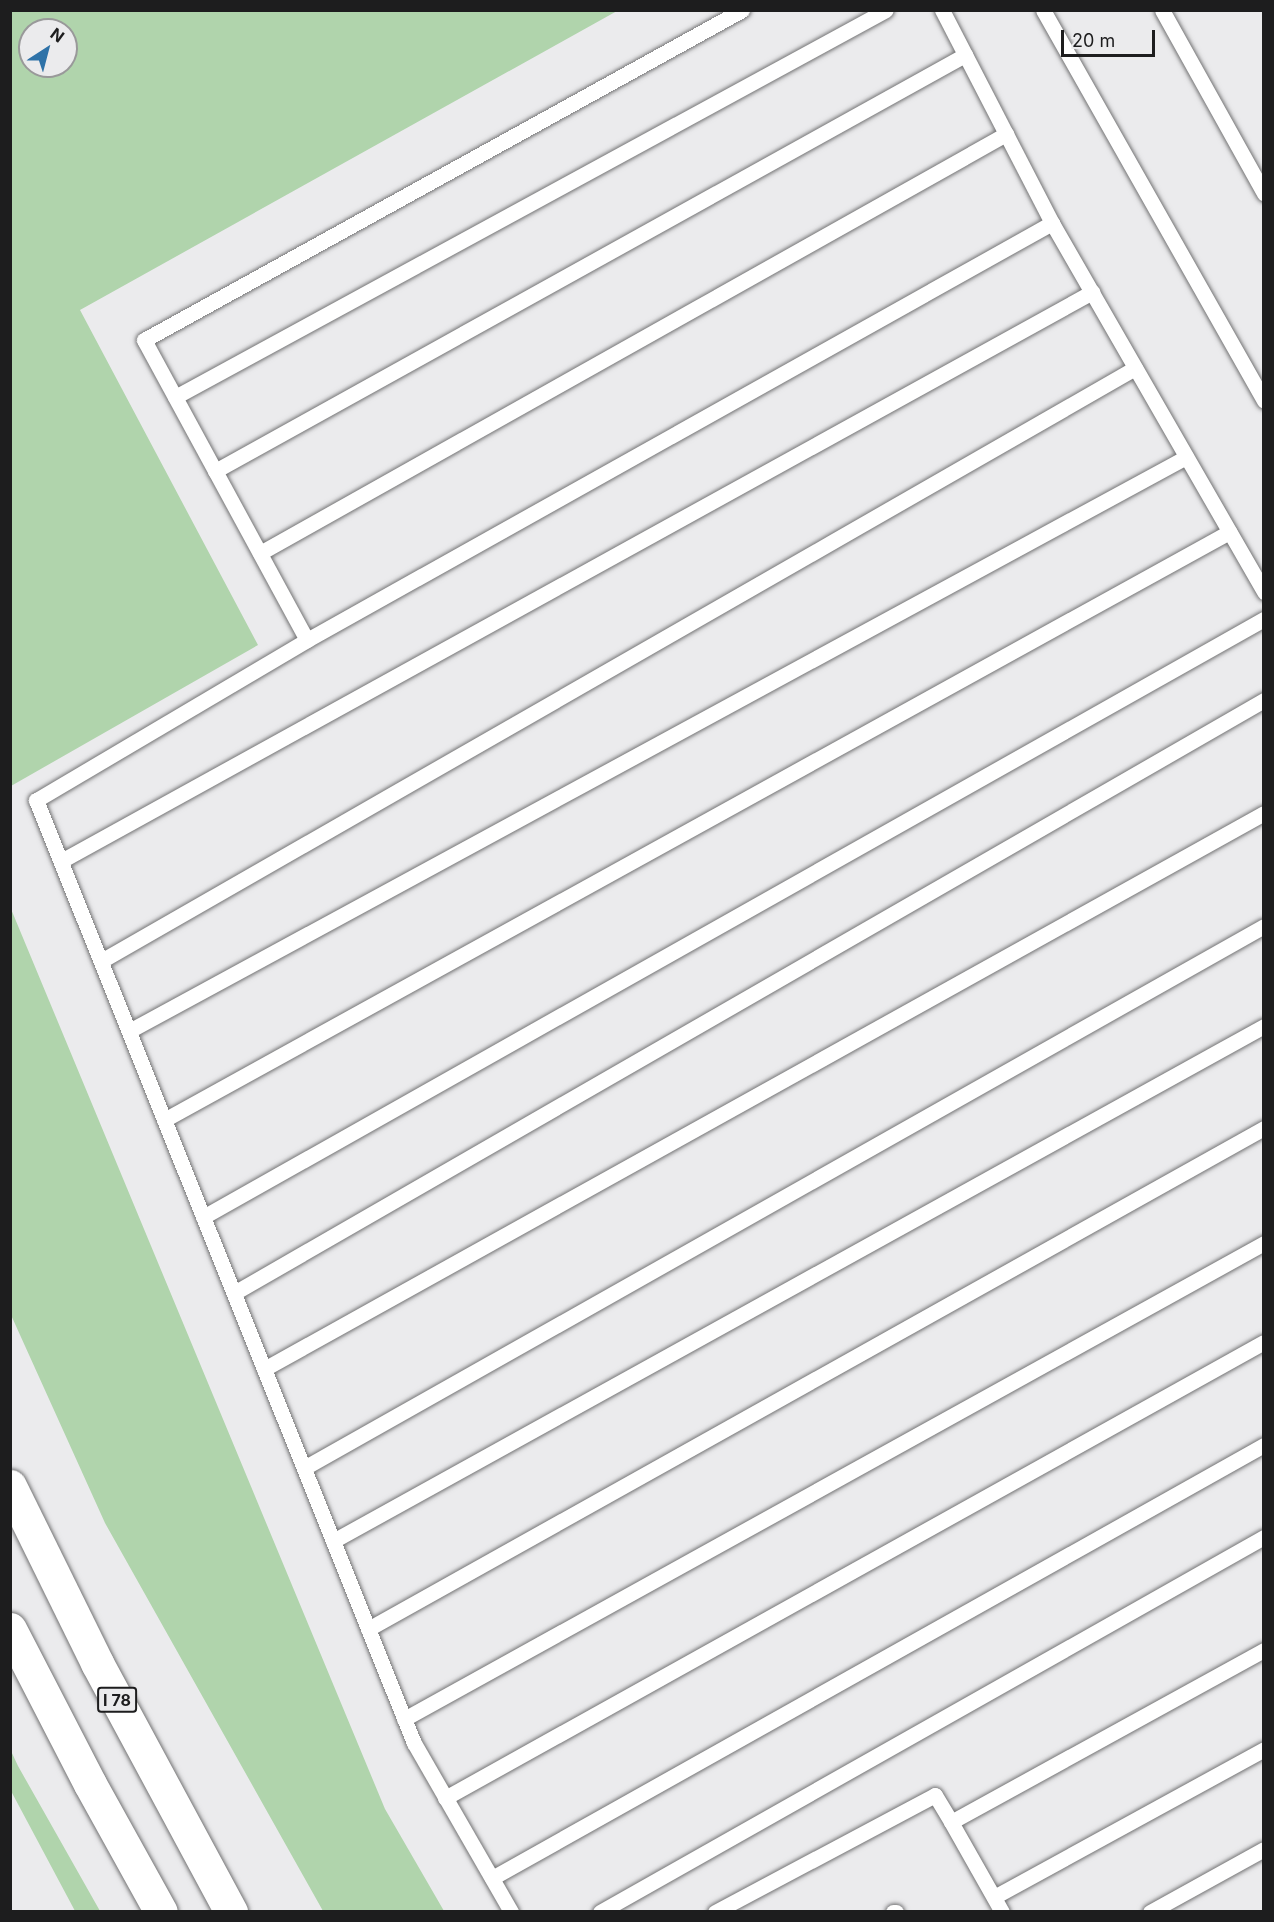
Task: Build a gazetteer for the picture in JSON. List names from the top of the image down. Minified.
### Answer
{"streets":{"highway":["I 78"]},"scale_bar":"20 m","north":"top right"}
